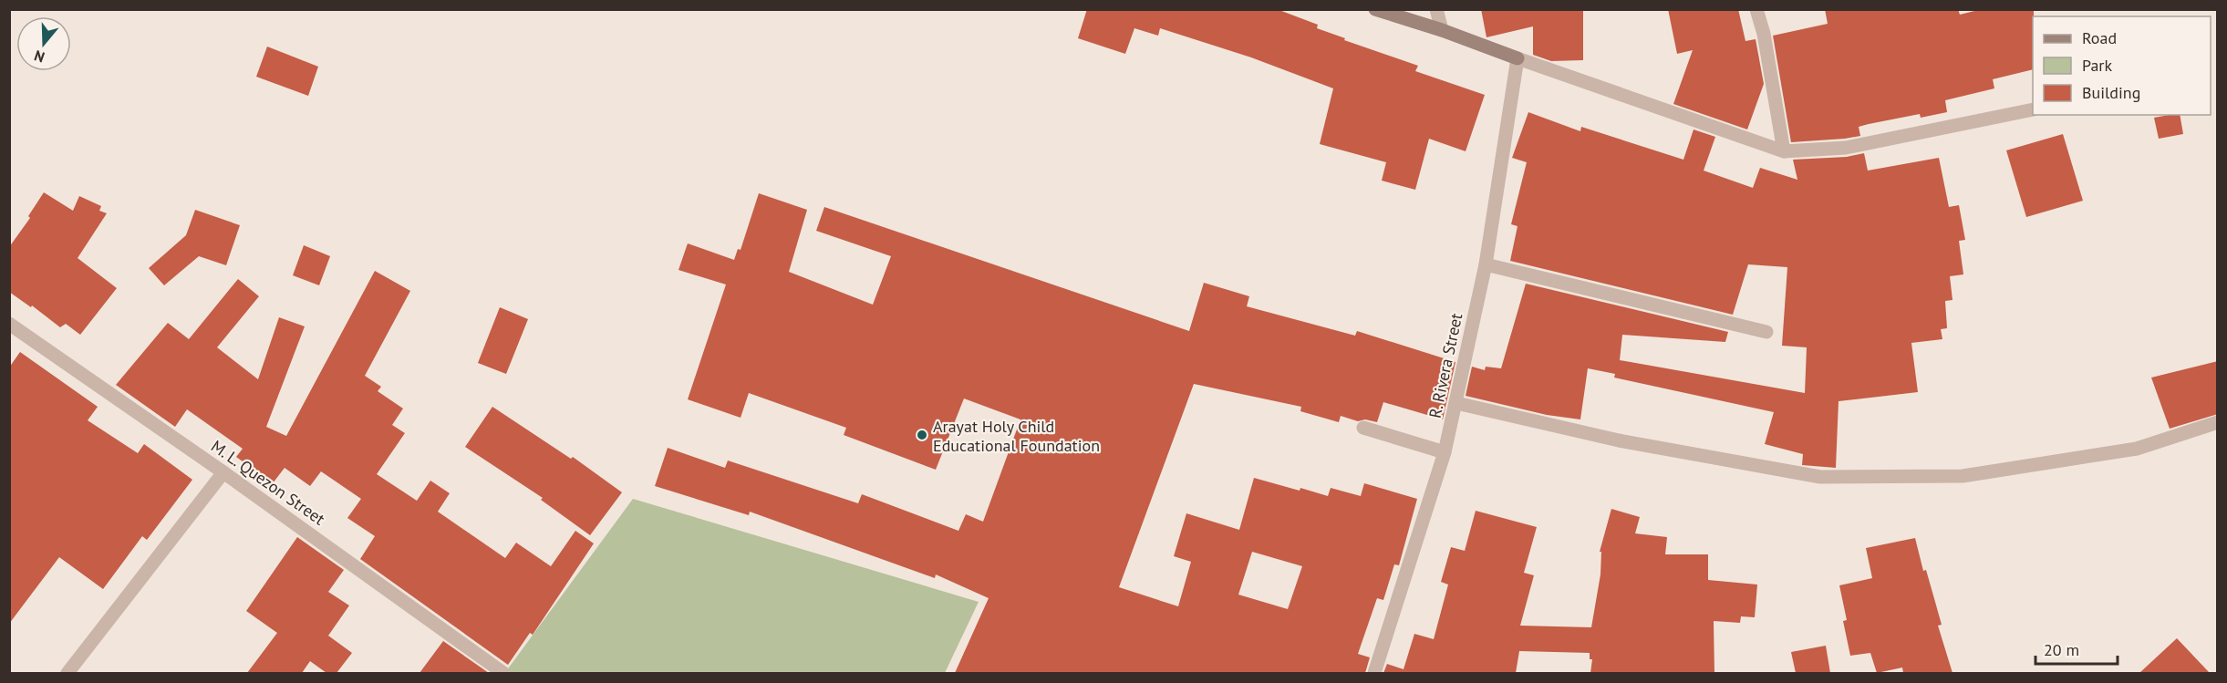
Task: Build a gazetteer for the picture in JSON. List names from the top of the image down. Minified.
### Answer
{"streets":{"street":["R. Rivera Street","M. L. Quezon Street"]},"places":["Arayat Holy Child Educational Foundation"],"legend":["Road","Park","Building"],"scale_bar":"20 m","north":"bottom"}
